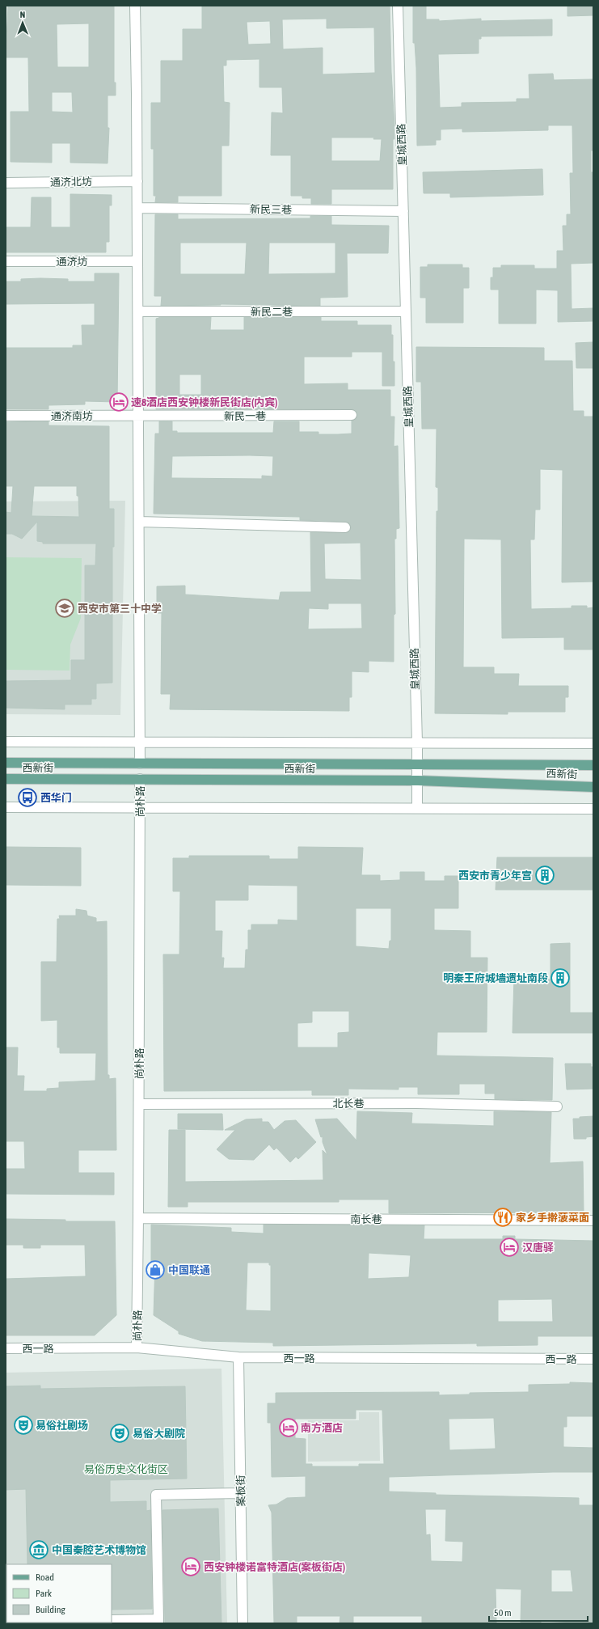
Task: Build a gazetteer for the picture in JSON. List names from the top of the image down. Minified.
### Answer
{"streets":{"main road":["西新街"],"street":["皇城西路","通济北坊","新民三巷","通济坊","新民二巷","通济南坊","新民一巷","尚朴路","北长巷","南长巷","西一路","案板街"]},"crossings":[["皇城西路","新民三巷"],["皇城西路","新民二巷"],["皇城西路","西新街"],["通济南坊","新民一巷"],["西新街","尚朴路"],["尚朴路","北长巷"],["尚朴路","南长巷"],["尚朴路","西一路"],["西一路","案板街"]],"parks":["易俗历史文化街区"],"places":{"hotel":["速8酒店西安钟楼新民街店(内宾)","汉唐驿","南方酒店","西安钟楼诺富特酒店(案板街店)"],"school or university":["西安市第三十中学"],"bus stop":["西华门"],"building":["西安市青少年宫","明秦王府城墙遗址南段"],"restaurant":["家乡手擀菠菜面"],"shop":["中国联通"],"theatre":["易俗社剧场","易俗大剧院"],"museum":["中国秦腔艺术博物馆"]},"legend":["Road","Park","Building"],"scale_bar":"50 m","north":"top"}
